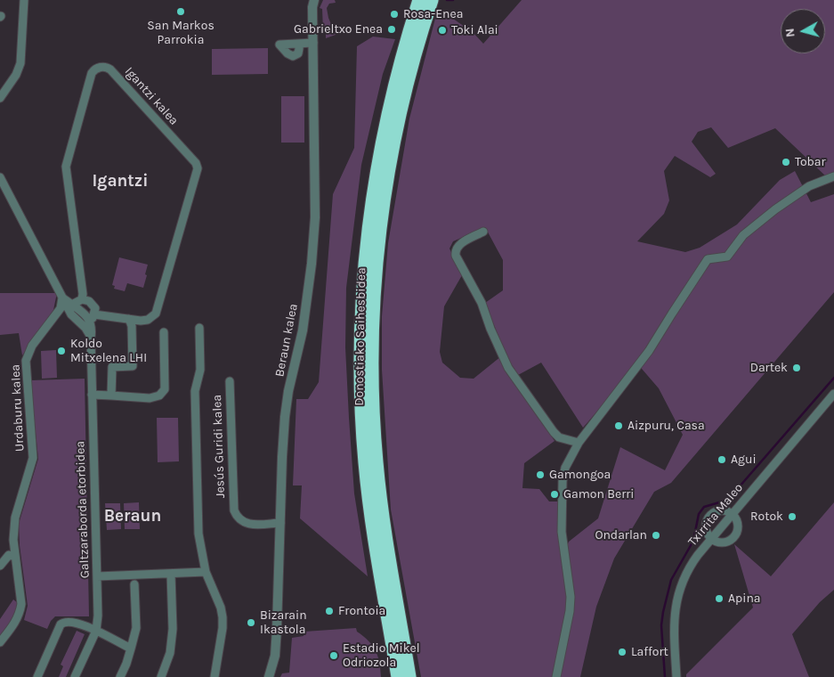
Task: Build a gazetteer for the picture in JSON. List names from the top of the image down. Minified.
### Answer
{"streets":{"highway":["Donostiako Saihesbidea"],"street":["Igantzi kalea","Beraun kalea","Urdaburu kalea","Jesús Guridi kalea","Galtzaraborda etorbidea","Txirrita Maleo"]},"crossings":[["Igantzi kalea","Galtzaraborda etorbidea"],["Beraun kalea","Jesús Guridi kalea"]],"districts":["Igantzi","Beraun"],"places":["San Markos Parrokia","Rosa-Enea","Gabrieltxo Enea","Toki Alai","Tobar","Koldo Mitxelena LHI","Dartek","Aizpuru, Casa","Agui","Gamongoa","Gamon Berri","Rotok","Ondarlan","Apina","Frontoia","Bizarain Ikastola","Laffort","Estadio Mikel Odriozola"],"north":"left"}
